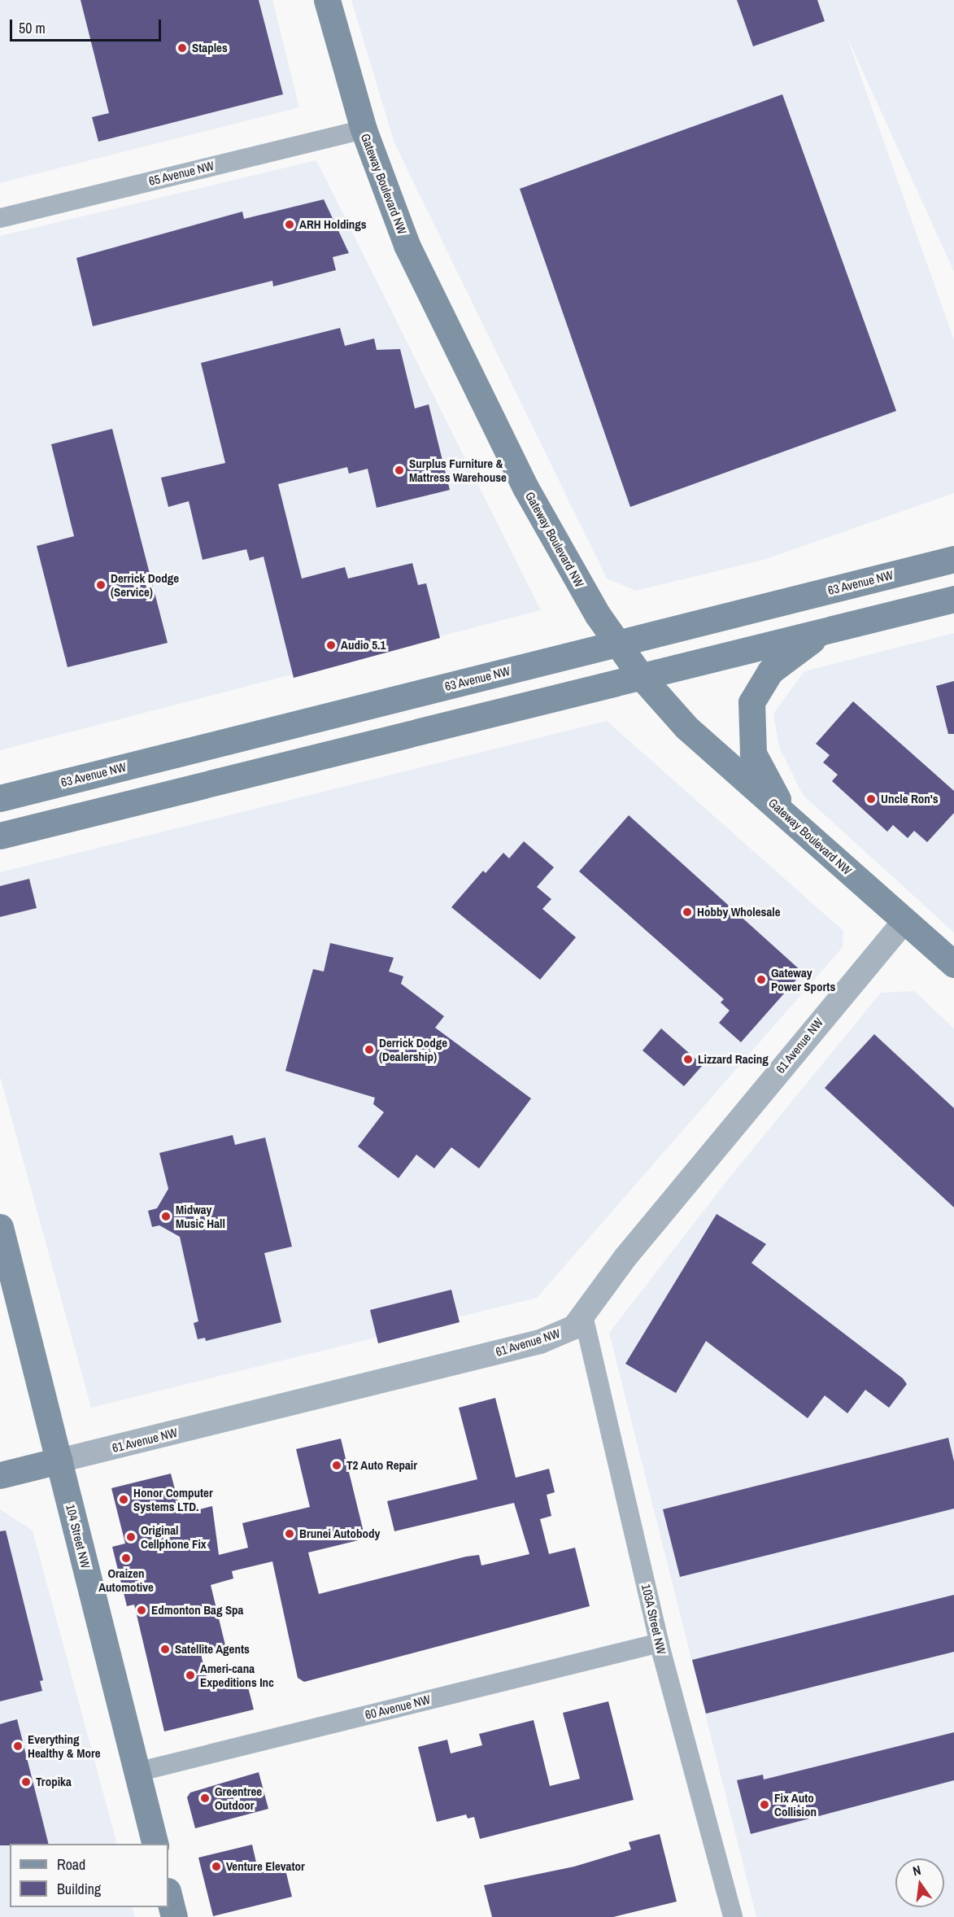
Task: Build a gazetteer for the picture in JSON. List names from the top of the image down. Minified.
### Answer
{"streets":{"main road":["Gateway Boulevard NW","63 Avenue NW","61 Avenue NW","104 Street NW"],"street":["65 Avenue NW","103A Street NW","60 Avenue NW"]},"crossings":[["65 Avenue NW","Gateway Boulevard NW"],["Gateway Boulevard NW","63 Avenue NW"],["Gateway Boulevard NW","61 Avenue NW"],["61 Avenue NW","104 Street NW"],["61 Avenue NW","103A Street NW"],["104 Street NW","60 Avenue NW"],["103A Street NW","60 Avenue NW"]],"places":["Staples","ARH Holdings","Surplus Furniture & Mattress Warehouse","Derrick Dodge (Service)","Audio 5.1","Uncle Ron's","Hobby Wholesale","Gateway Power Sports","Derrick Dodge (Dealership)","Lizzard Racing","Midway Music Hall","T2 Auto Repair","Honor Computer Systems LTD.","Brunei Autobody","Original Cellphone Fix","Oraizen Automotive","Edmonton Bag Spa","Satellite Agents","Ameri-cana Expeditions Inc","Everything Healthy & More","Tropika","Greentree Outdoor","Fix Auto Collision","Venture Elevator"],"legend":["Road","Building"],"scale_bar":"50 m","north":"top"}
